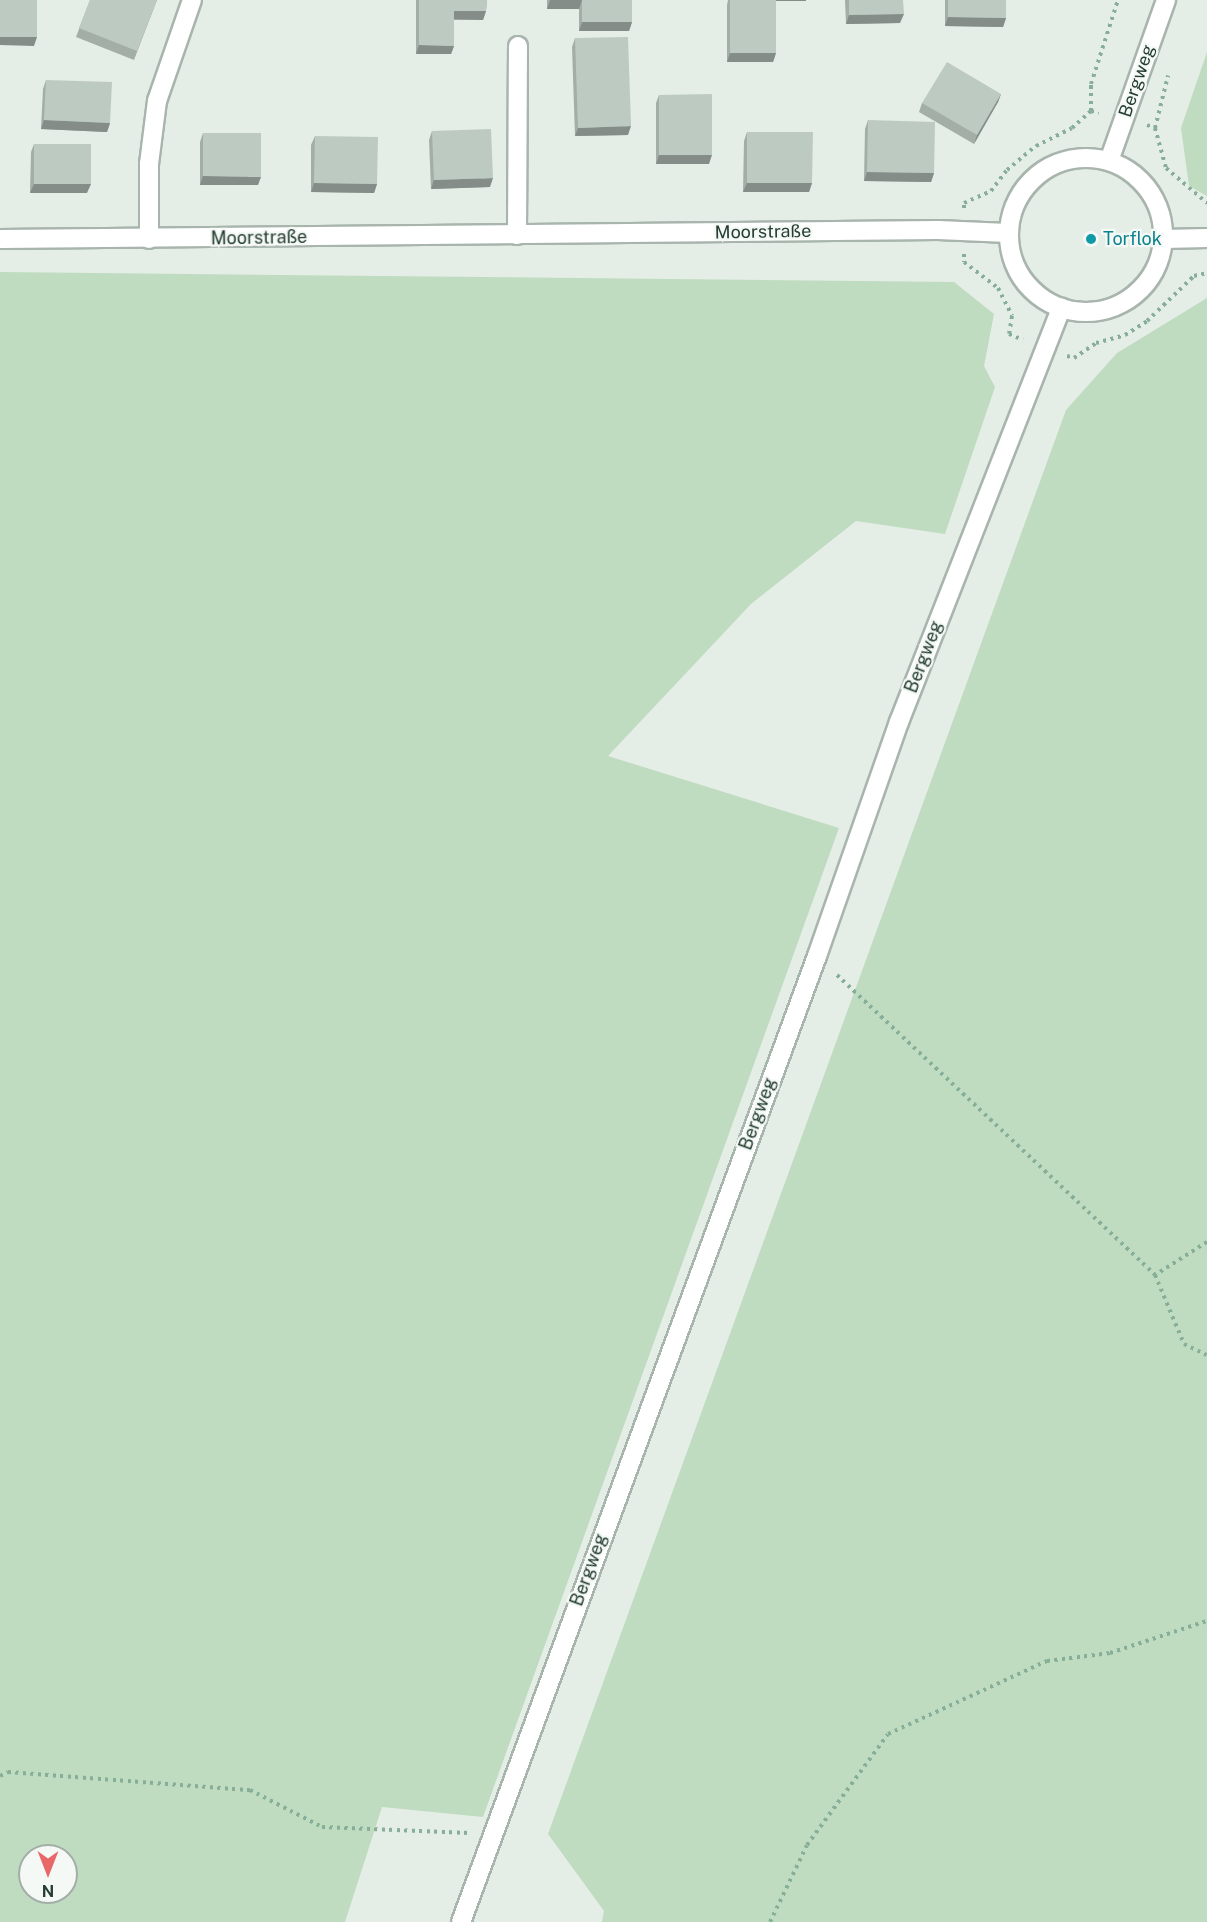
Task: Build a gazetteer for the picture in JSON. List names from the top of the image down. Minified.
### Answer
{"streets":{"main road":["Bergweg","Moorstraße"]},"crossings":[["Bergweg","Moorstraße"]],"places":["Torflok"],"north":"bottom"}
